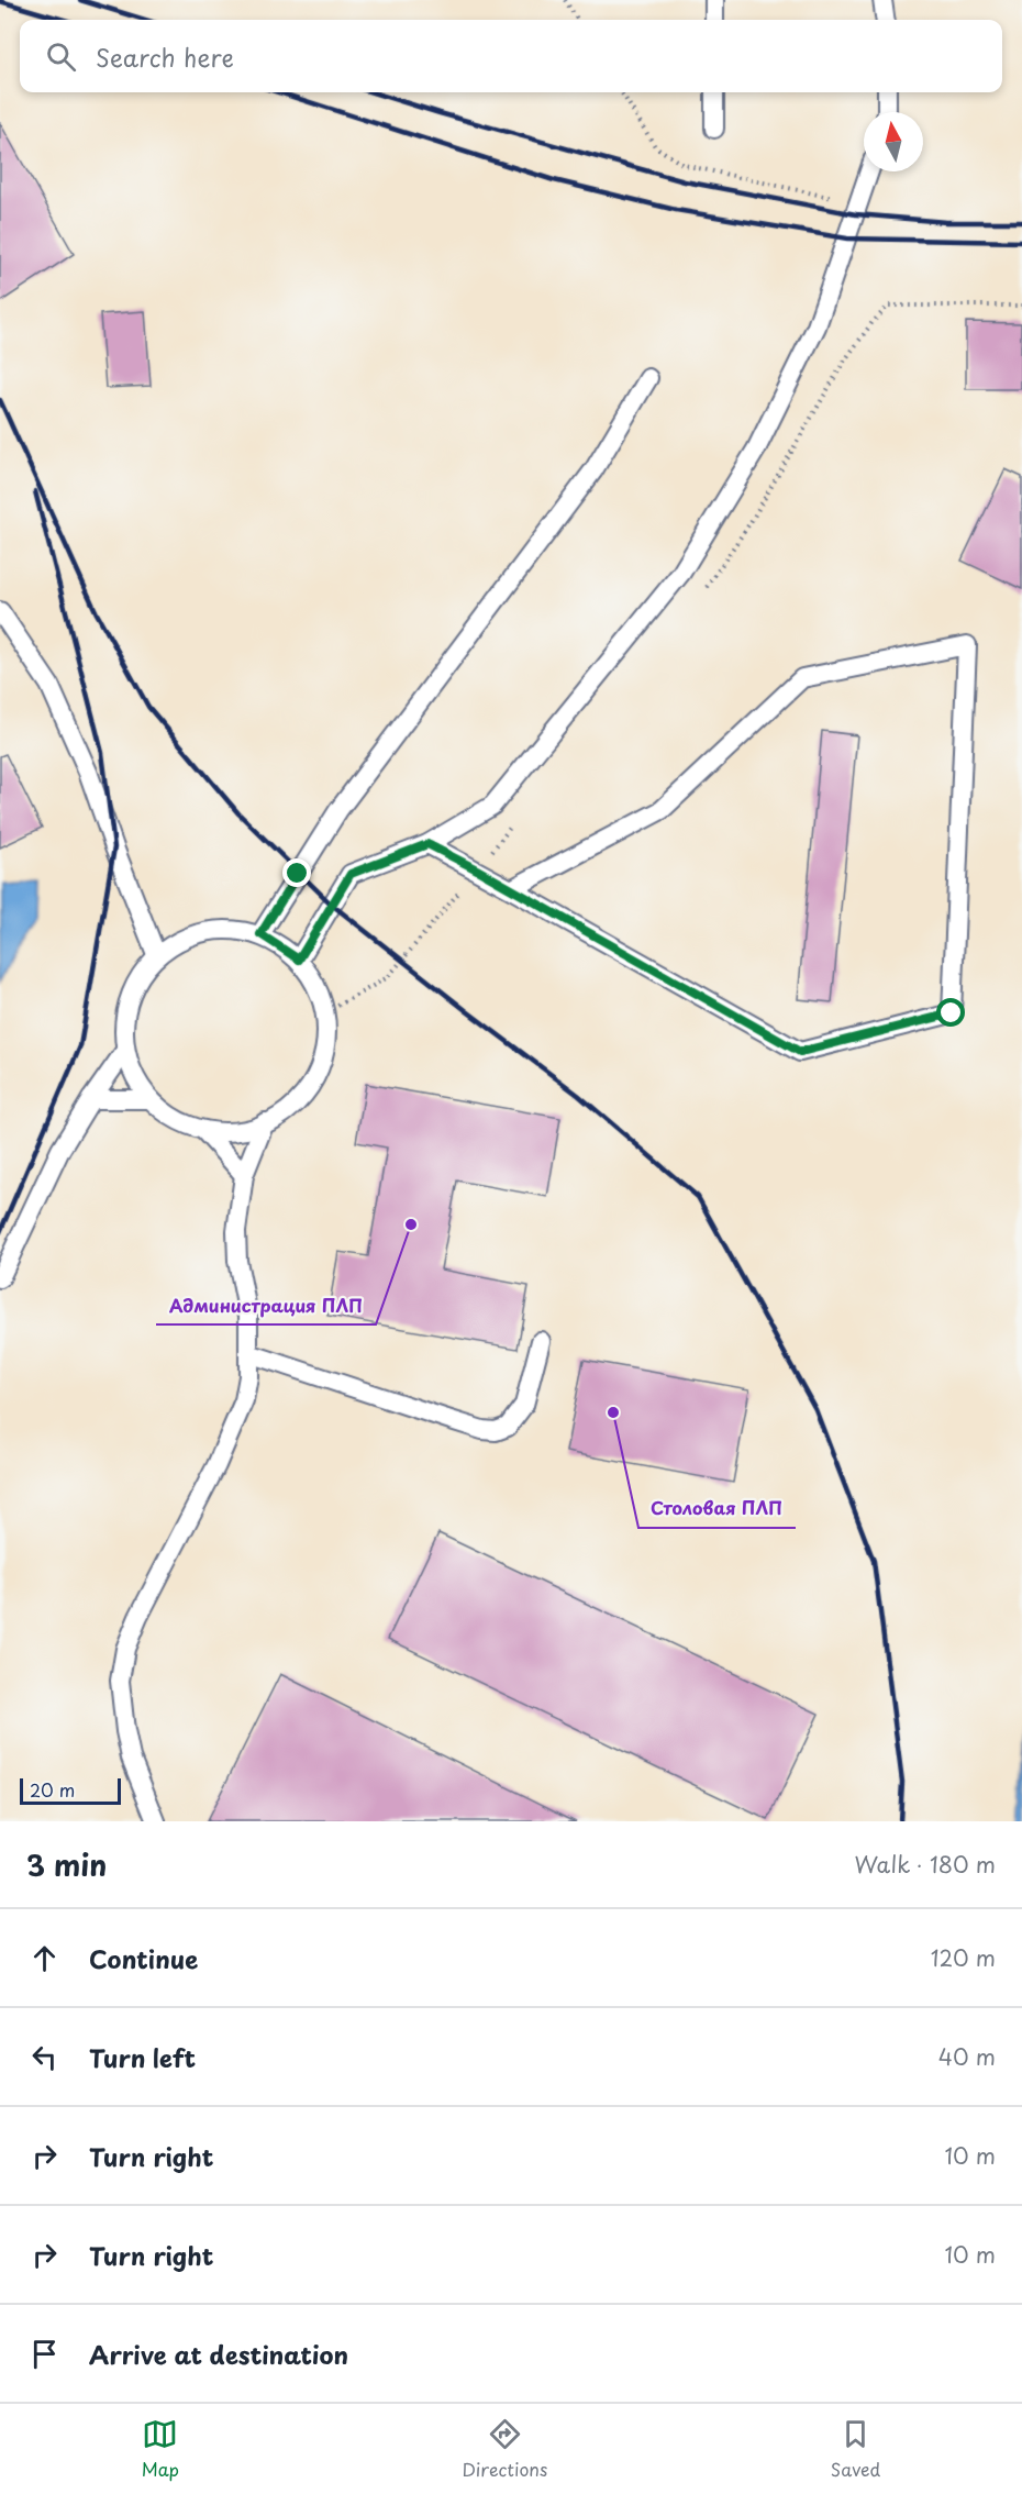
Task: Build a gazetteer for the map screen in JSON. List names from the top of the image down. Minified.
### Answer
{"places":["Администрация ПЛП","Столовая ПЛП"],"scale_bar":"20 m","north":"top","page":{"search":"Search here","scale":"20 m","heading":["3 min","Walk · 180 m"],"list":[["Continue","120 m"],["Turn left","40 m"],["Turn right","10 m"],["Turn right","10 m"],"Arrive at destination"],"nav":["Map","Directions","Saved"]}}
